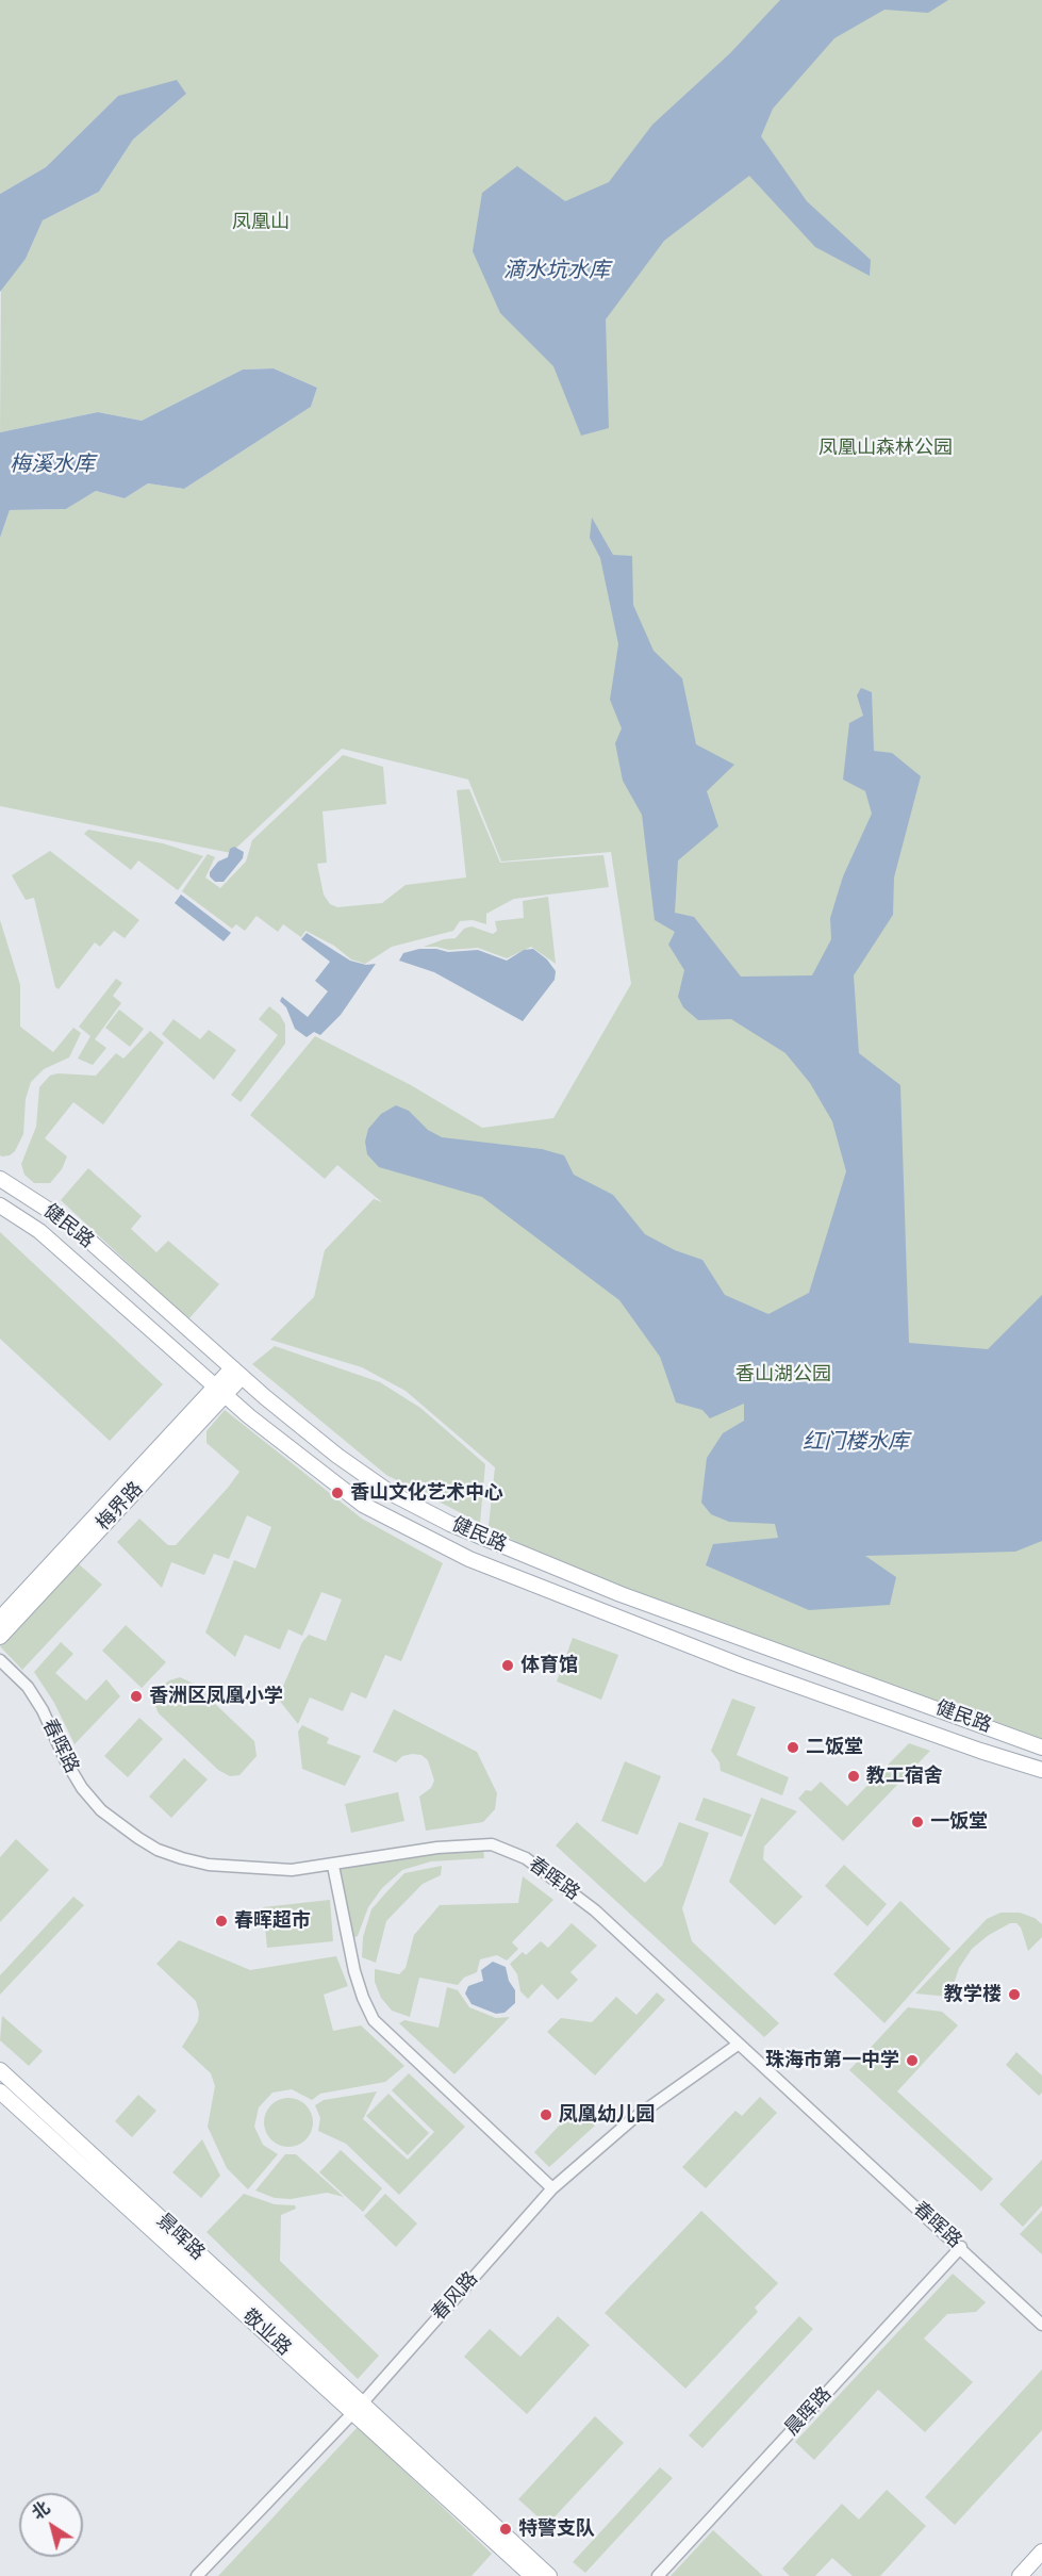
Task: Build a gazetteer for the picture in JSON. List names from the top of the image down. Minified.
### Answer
{"streets":{"main road":["健民路","梅界路","景晖路","敬业路"],"street":["春晖路","春风路","晨晖路"]},"crossings":[["健民路","梅界路"],["春晖路","春风路"],["春晖路","晨晖路"],["景晖路","春风路"],["景晖路","敬业路"],["春风路","敬业路"]],"water":["滴水坑水库","梅溪水库","红门楼水库"],"parks":["凤凰山","凤凰山森林公园","香山湖公园"],"places":["香山文化艺术中心","体育馆","香洲区凤凰小学","二饭堂","教工宿舍","一饭堂","春晖超市","教学楼","珠海市第一中学","凤凰幼儿园","特警支队"],"north":"top left"}
